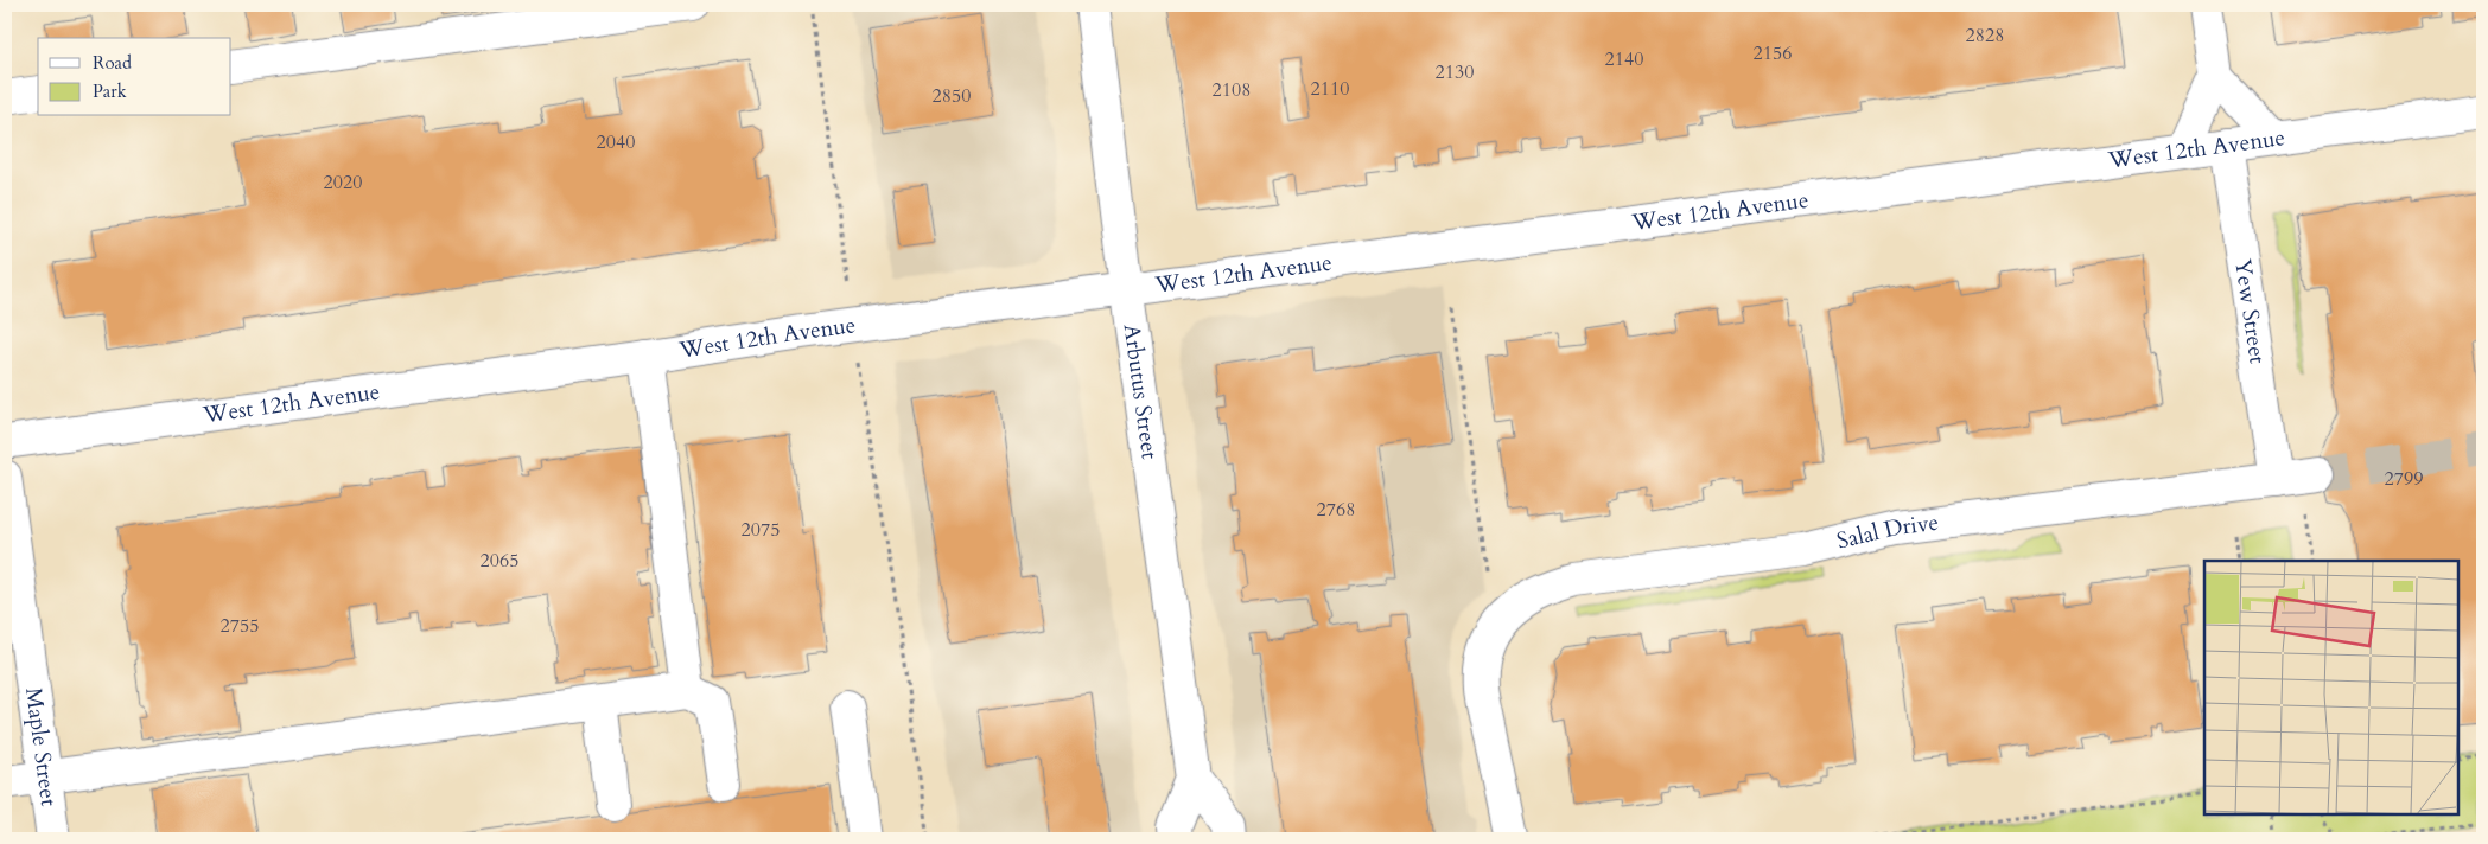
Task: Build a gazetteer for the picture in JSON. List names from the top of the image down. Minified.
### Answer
{"streets":{"street":["West 12th Avenue","Yew Street","Arbutus Street","Salal Drive","Maple Street"]},"crossings":[["West 12th Avenue","Yew Street"],["West 12th Avenue","Arbutus Street"],["Yew Street","Salal Drive"]],"house_numbers":["2828","2156","2140","2130","2110","2108","2850","2040","2020","2799","2768","2075","2065","2755"],"legend":["Road","Park"]}
